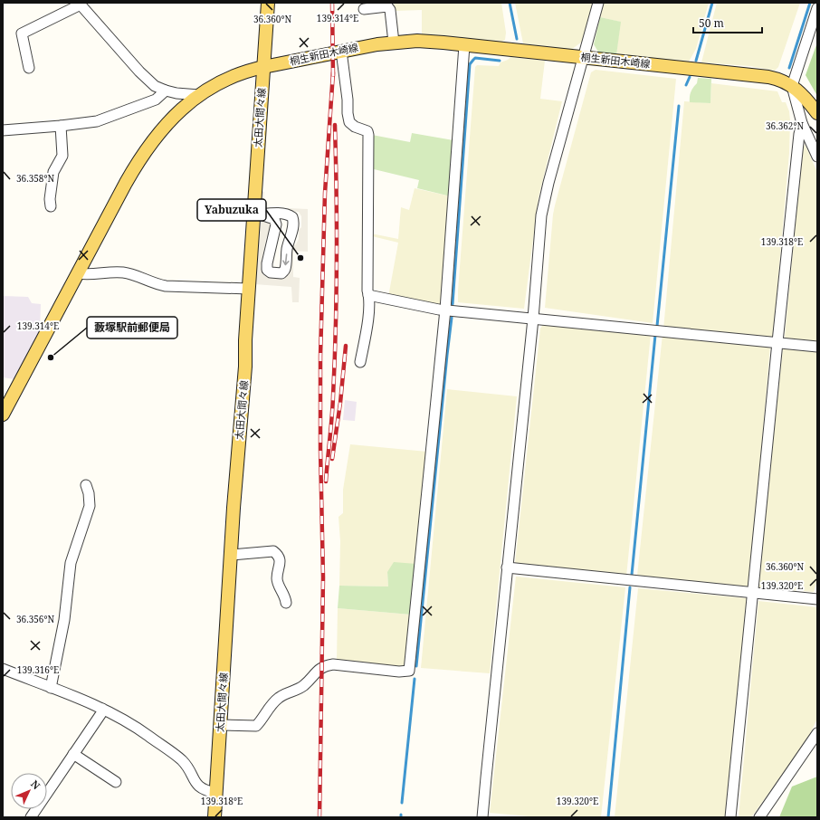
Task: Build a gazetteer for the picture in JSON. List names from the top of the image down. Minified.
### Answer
{"streets":{"main road":["桐生新田木崎線","太田大間々線"]},"crossings":[["桐生新田木崎線","太田大間々線"]],"places":["Yabuzuka","藪塚駅前郵便局"],"scale_bar":"50 m","north":"top right","coordinates":["139.314°E","36.360°N","36.362°N","36.358°N","139.318°E","139.320°E","36.356°N","139.316°E"]}
